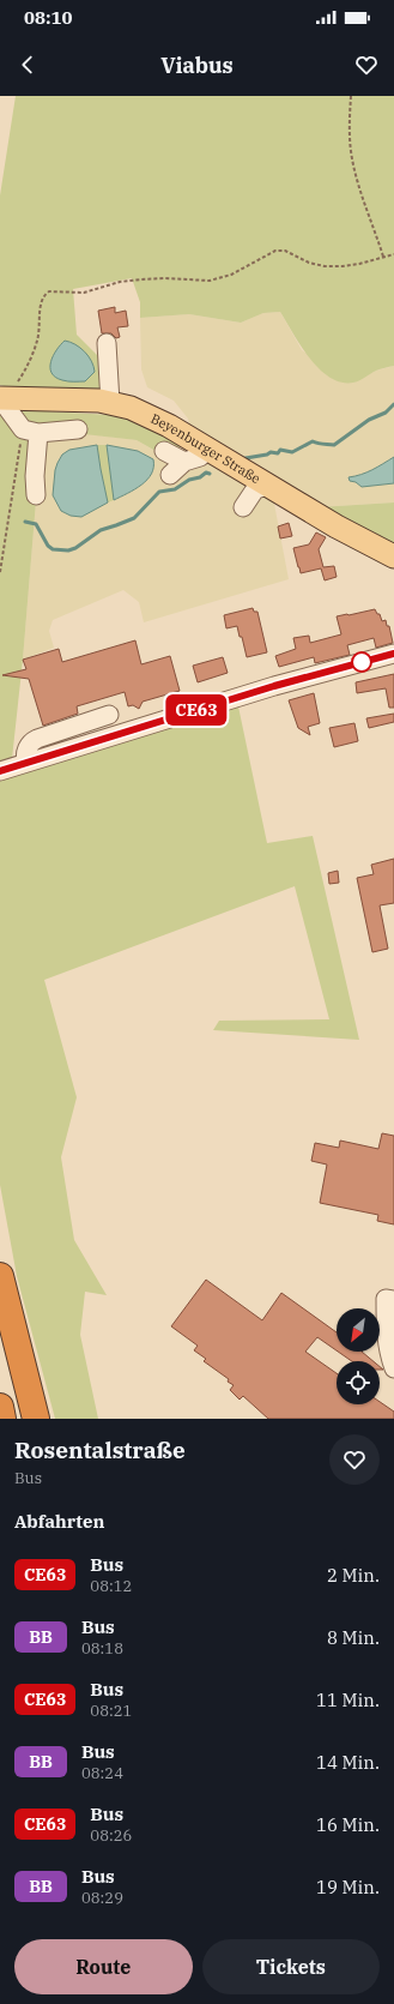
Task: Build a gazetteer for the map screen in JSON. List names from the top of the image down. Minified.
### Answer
{"streets":{"main road":["Beyenburger Straße"]},"lines":["bus line CE63"],"north":"bottom left","page":{"status":"08:10","header":"Viabus","on_map":"CE63","heading":[["Rosentalstraße","Bus"],"Abfahrten"],"list":[{"mark":"CE63","name":"Bus","note":"08:12","value":"2 Min."},{"mark":"BB","name":"Bus","note":"08:18","value":"8 Min."},{"mark":"CE63","name":"Bus","note":"08:21","value":"11 Min."},{"mark":"BB","name":"Bus","note":"08:24","value":"14 Min."},{"mark":"CE63","name":"Bus","note":"08:26","value":"16 Min."},{"mark":"BB","name":"Bus","note":"08:29","value":"19 Min."}],"buttons":["Route","Tickets"]}}
